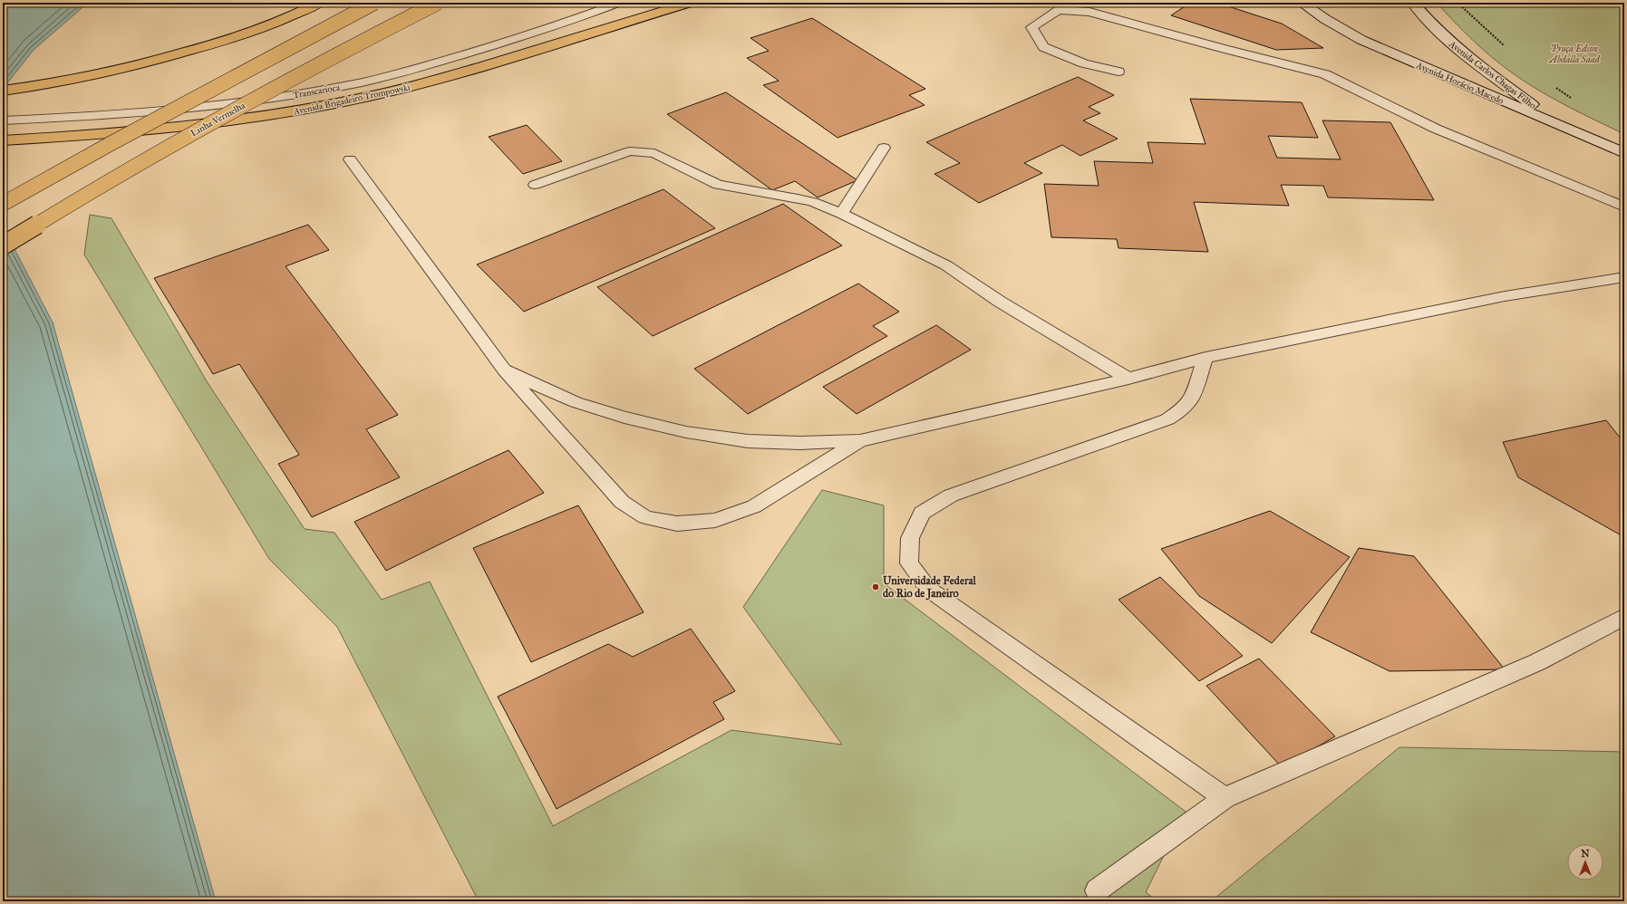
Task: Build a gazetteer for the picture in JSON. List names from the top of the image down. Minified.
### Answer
{"streets":{"highway":["Avenida Brigadeiro Trompowski","Linha Vermelha"],"street":["Avenida Carlos Chagas Filho","Avenida Horácio Macedo"],"lane":["Transcarioca"]},"crossings":[["Avenida Carlos Chagas Filho","Avenida Horácio Macedo"]],"parks":["Praça Edson Abdalla Saad"],"places":["Universidade Federal do Rio de Janeiro"],"north":"top"}
